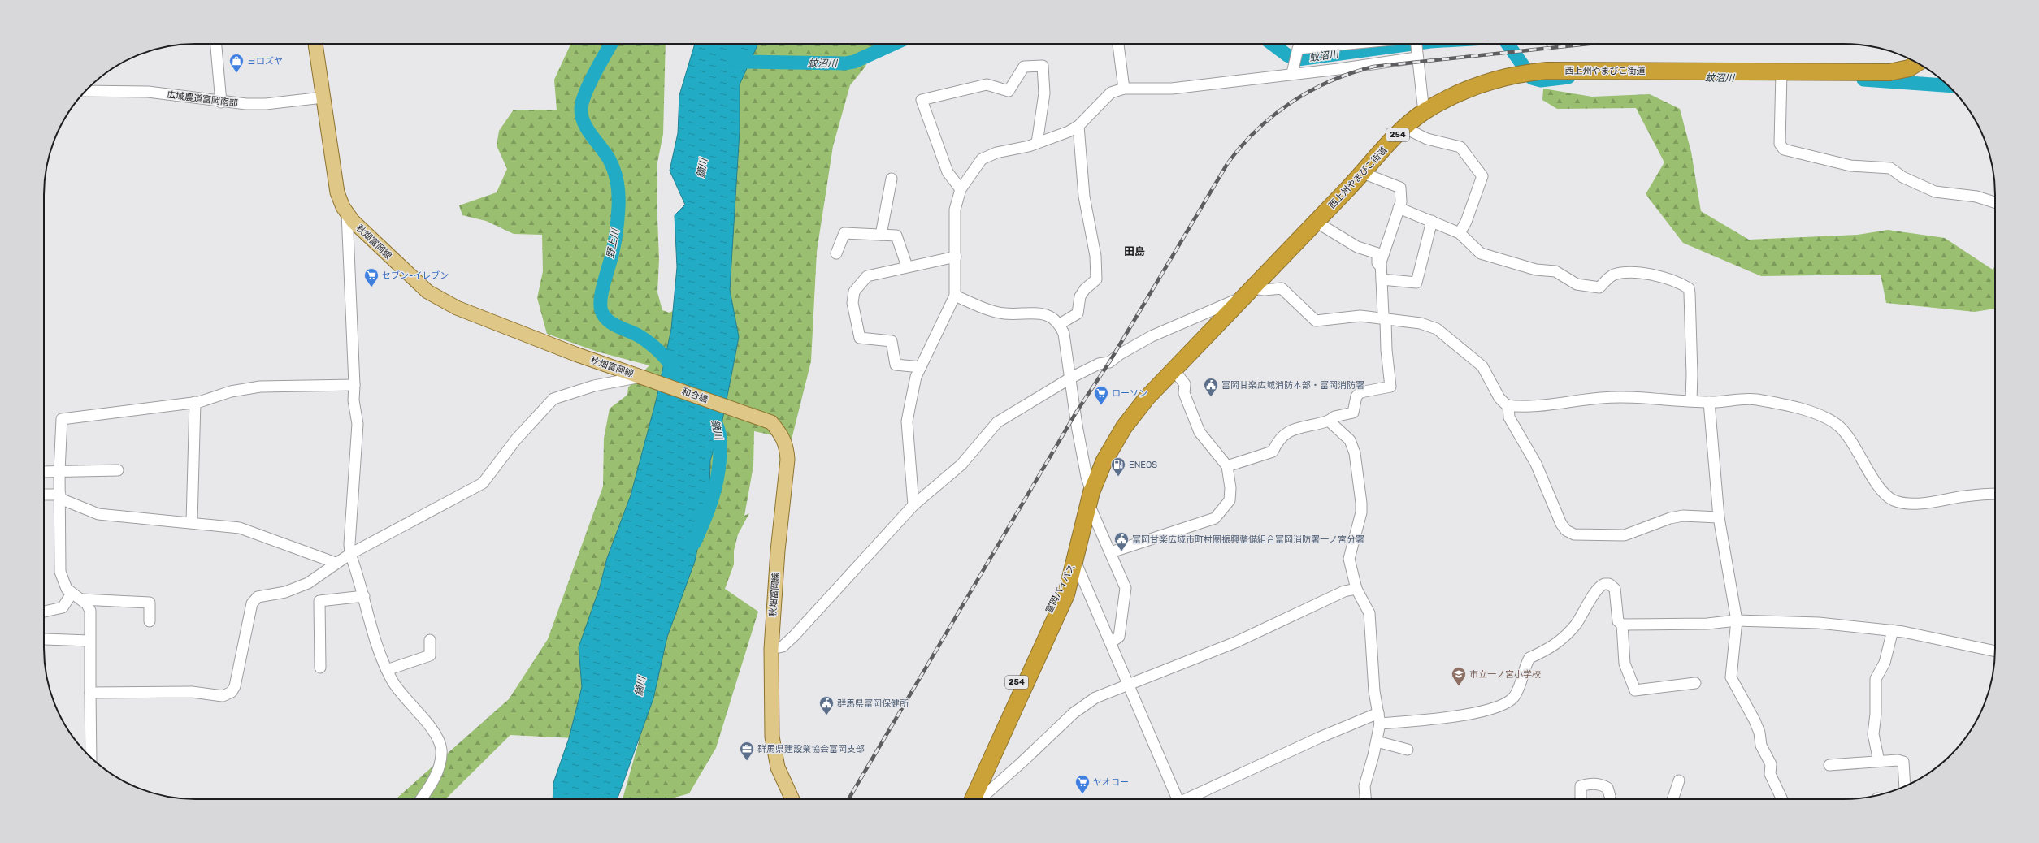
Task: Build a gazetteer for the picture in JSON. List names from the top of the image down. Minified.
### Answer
{"streets":{"highway":["西上州やまびこ街道","254","富岡バイパス"],"main road":["秋畑富岡線","和合橋"],"street":["広域農道富岡南部"]},"crossings":[["西上州やまびこ街道","富岡バイパス"],["広域農道富岡南部","秋畑富岡線"],["秋畑富岡線","和合橋"]],"districts":["田島"],"water":["蚊沼川","鏑川","野上川"],"places":{"shop":["ヨロズヤ"],"supermarket":["セブン-イレブン","ローソン","ヤオコー"],"public building":["富岡甘楽広域消防本部・富岡消防署","富岡甘楽広域市町村圏振興整備組合富岡消防署一ノ宮分署","群馬県富岡保健所"],"fuel station":["ENEOS"],"school or university":["市立一ノ宮小学校"],"office":["群馬県建設業協会富岡支部"]}}
